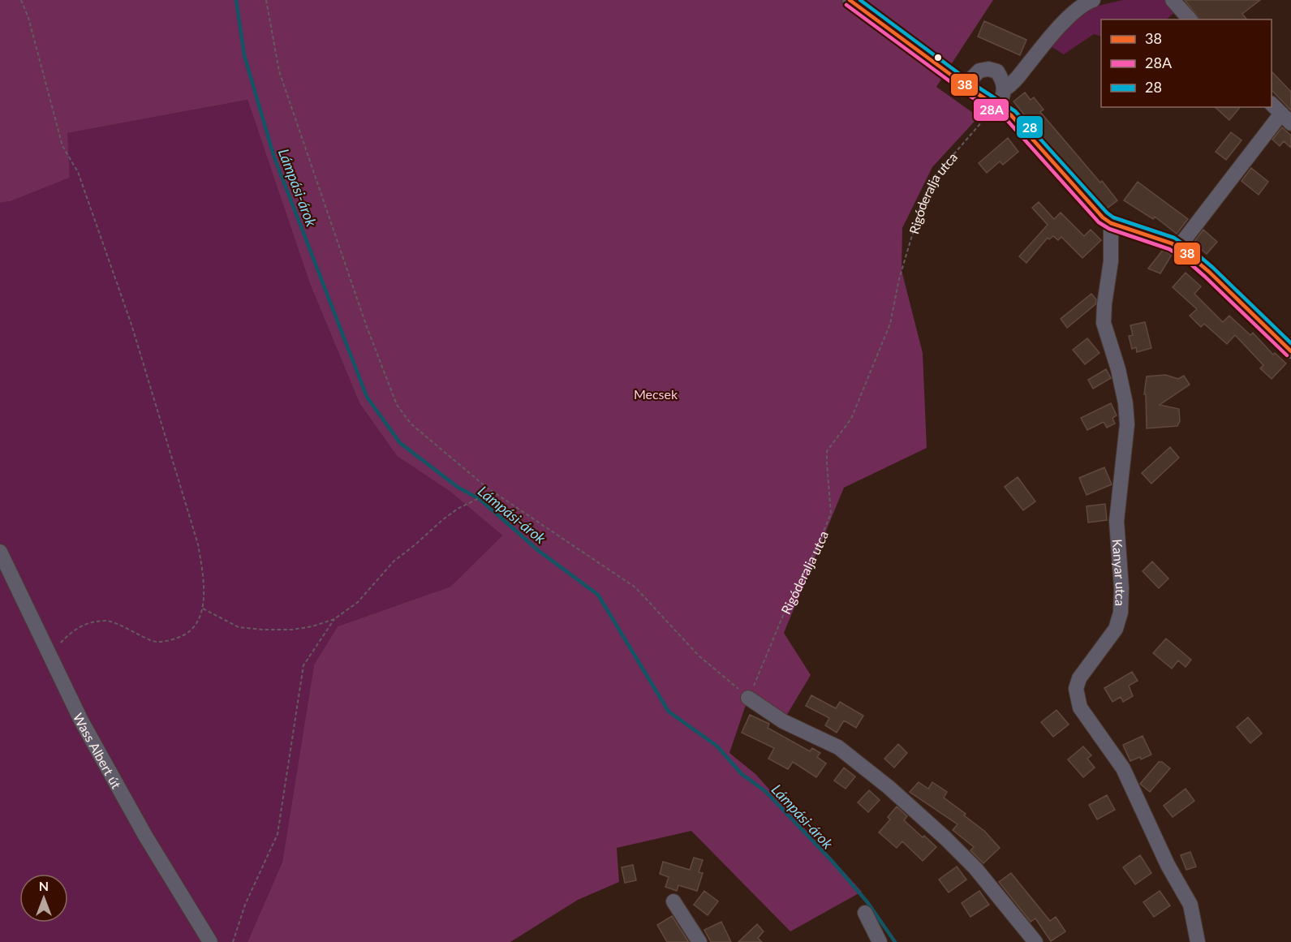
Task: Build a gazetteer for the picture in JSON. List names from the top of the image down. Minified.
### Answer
{"streets":{"street":["Kanyar utca","Wass Albert út"],"path":["Rigóderalja utca"]},"water":["Lámpási-árok"],"parks":["Mecsek"],"lines":["transit line 38","transit line 28","transit line 28A"],"legend":["38","28A","28"],"north":"top"}
